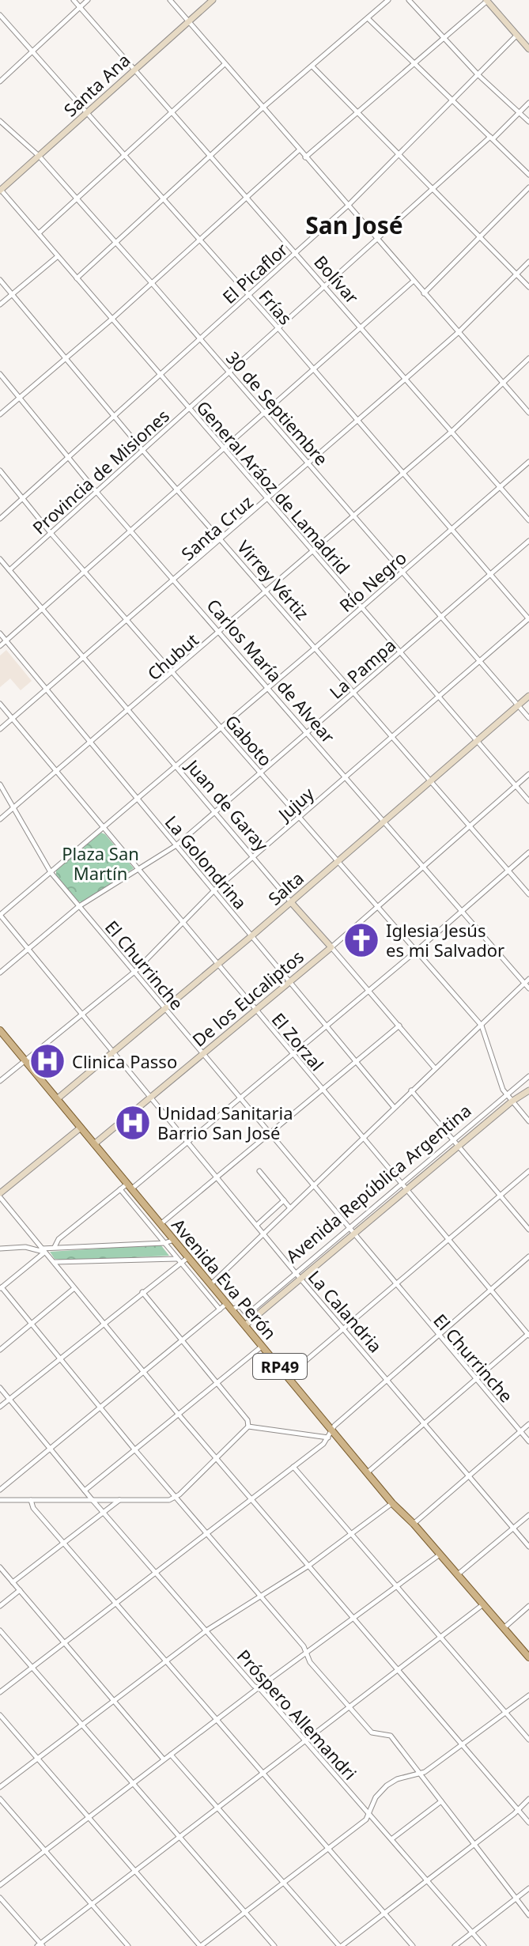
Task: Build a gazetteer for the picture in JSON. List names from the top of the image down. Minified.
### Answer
{"streets":{"main road":["Avenida Eva Perón","RP49"],"street":["Santa Ana","El Picaflor","Bolívar","Frías","30 de Septiembre","Provincia de Misiones","General Aráoz de Lamadrid","Santa Cruz","Virrey Vértiz","Río Negro","Chubut","La Pampa","Carlos María de Alvear","Gaboto","Jujuy","Juan de Garay","La Golondrina","Salta","El Churrinche","De los Eucaliptos","El Zorzal","Avenida República Argentina","La Calandria","Próspero Allemandri"]},"crossings":[["Santa Ana","Bolívar"],["Santa Ana","Frías"],["Santa Ana","30 de Septiembre"],["Santa Ana","General Aráoz de Lamadrid"],["El Picaflor","Bolívar"],["El Picaflor","Frías"],["El Picaflor","30 de Septiembre"],["El Picaflor","General Aráoz de Lamadrid"],["El Picaflor","Virrey Vértiz"],["El Picaflor","Carlos María de Alvear"],["El Picaflor","Gaboto"],["Bolívar","Provincia de Misiones"],["Bolívar","Santa Cruz"],["Bolívar","Río Negro"],["Bolívar","Chubut"],["Frías","Provincia de Misiones"],["Frías","Santa Cruz"],["Frías","Río Negro"],["Frías","Chubut"],["Frías","La Pampa"],["Frías","Jujuy"],["30 de Septiembre","Provincia de Misiones"],["30 de Septiembre","Santa Cruz"],["30 de Septiembre","Río Negro"],["30 de Septiembre","Chubut"],["30 de Septiembre","La Pampa"],["30 de Septiembre","Jujuy"],["30 de Septiembre","Salta"],["Provincia de Misiones","General Aráoz de Lamadrid"],["Provincia de Misiones","Virrey Vértiz"],["Provincia de Misiones","Carlos María de Alvear"],["Provincia de Misiones","Gaboto"],["Provincia de Misiones","Juan de Garay"],["General Aráoz de Lamadrid","Santa Cruz"],["General Aráoz de Lamadrid","Río Negro"],["General Aráoz de Lamadrid","Chubut"],["General Aráoz de Lamadrid","La Pampa"],["General Aráoz de Lamadrid","Jujuy"],["General Aráoz de Lamadrid","Salta"],["Santa Cruz","Virrey Vértiz"],["Santa Cruz","Carlos María de Alvear"],["Santa Cruz","Gaboto"],["Santa Cruz","Juan de Garay"],["Santa Cruz","La Golondrina"],["Santa Cruz","El Zorzal"],["Virrey Vértiz","Río Negro"],["Virrey Vértiz","Chubut"],["Virrey Vértiz","La Pampa"],["Virrey Vértiz","Jujuy"],["Virrey Vértiz","Salta"],["Río Negro","Carlos María de Alvear"],["Río Negro","Gaboto"],["Río Negro","Juan de Garay"],["Río Negro","La Golondrina"],["Río Negro","El Churrinche"],["Río Negro","El Zorzal"],["Río Negro","La Calandria"],["Chubut","Carlos María de Alvear"],["Chubut","Gaboto"],["Chubut","Juan de Garay"],["Chubut","La Golondrina"],["Chubut","El Churrinche"],["Chubut","El Zorzal"],["La Pampa","Carlos María de Alvear"],["La Pampa","Gaboto"],["La Pampa","Juan de Garay"],["La Pampa","La Golondrina"],["La Pampa","El Churrinche"],["La Pampa","El Zorzal"],["La Pampa","La Calandria"],["Carlos María de Alvear","Jujuy"],["Carlos María de Alvear","Salta"],["Gaboto","Jujuy"],["Gaboto","Salta"],["Jujuy","Juan de Garay"],["Jujuy","La Golondrina"],["Jujuy","El Churrinche"],["Jujuy","El Zorzal"],["Jujuy","Avenida Eva Perón"],["Jujuy","La Calandria"],["Juan de Garay","Salta"],["Juan de Garay","De los Eucaliptos"],["La Golondrina","Salta"],["La Golondrina","De los Eucaliptos"],["Salta","El Churrinche"],["Salta","El Zorzal"],["Salta","Avenida Eva Perón"],["Salta","La Calandria"],["El Churrinche","De los Eucaliptos"],["El Churrinche","Avenida República Argentina"],["De los Eucaliptos","El Zorzal"],["De los Eucaliptos","Avenida Eva Perón"],["De los Eucaliptos","La Calandria"],["El Zorzal","Avenida República Argentina"],["Avenida República Argentina","Avenida Eva Perón"],["Avenida República Argentina","La Calandria"]],"districts":["San José"],"parks":["Plaza San Martín"],"places":{"church":["Iglesia Jesús es mi Salvador"],"hospital":["Clinica Passo","Unidad Sanitaria Barrio San José"]}}
